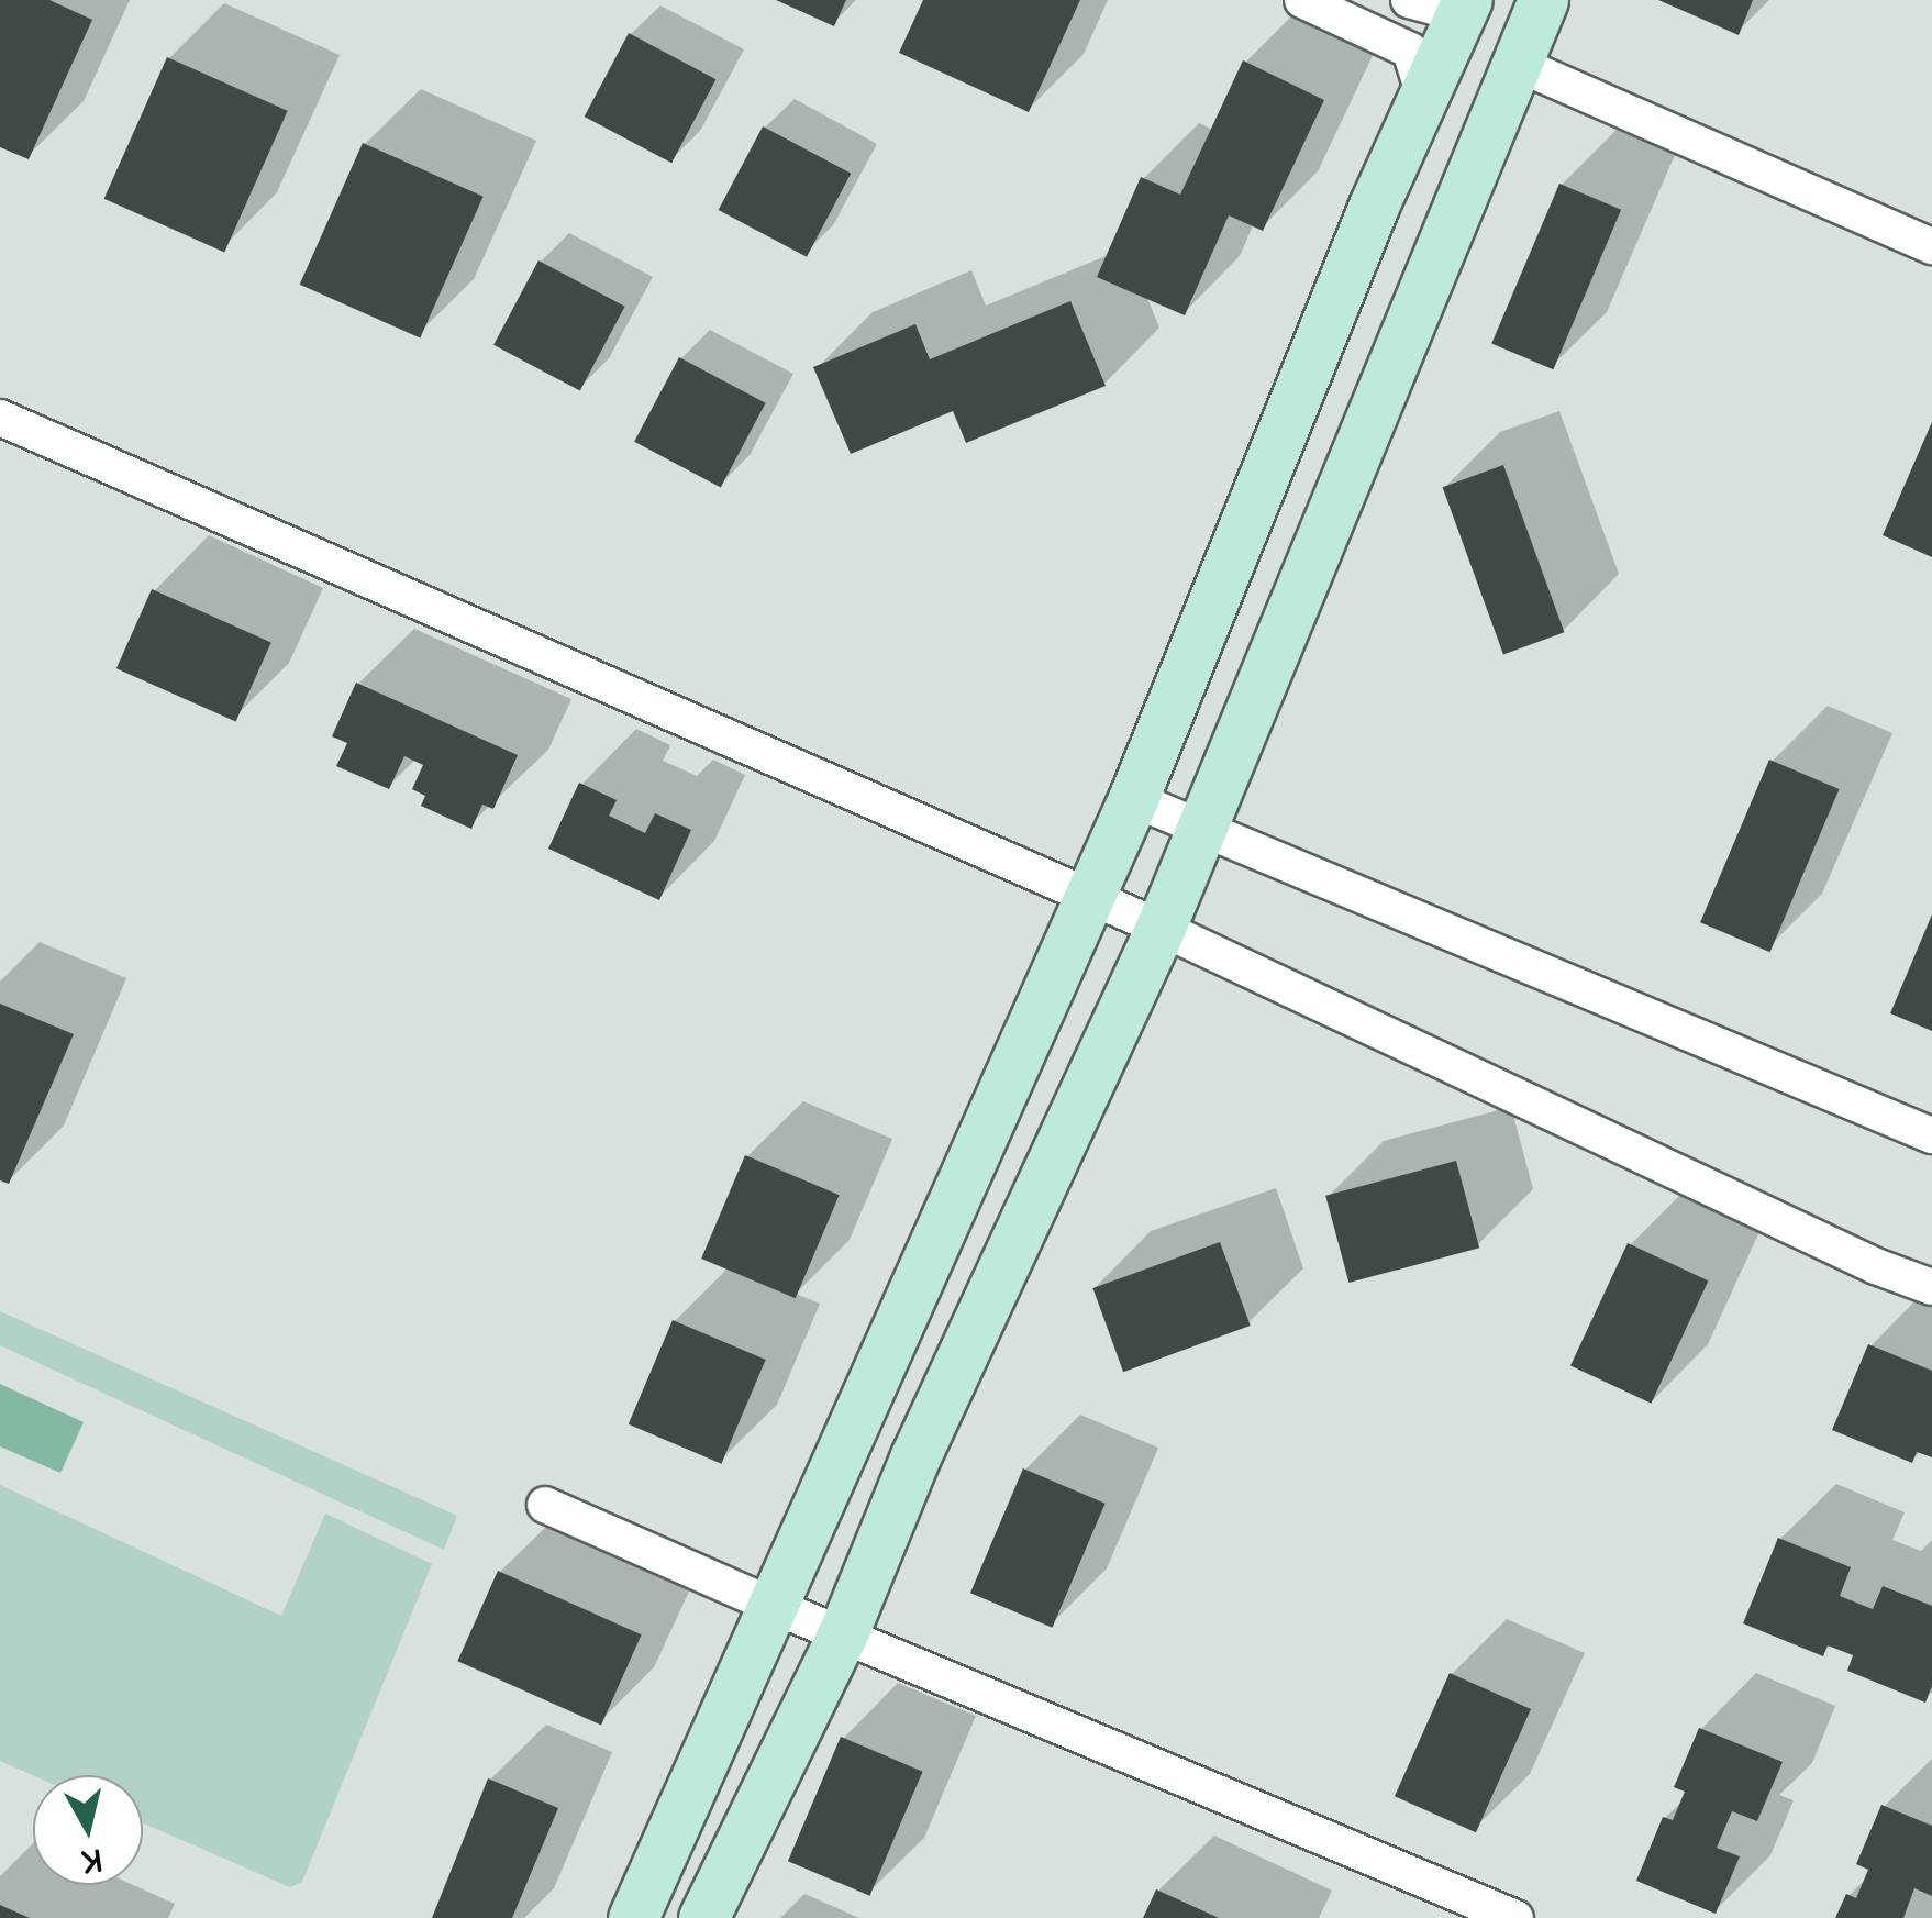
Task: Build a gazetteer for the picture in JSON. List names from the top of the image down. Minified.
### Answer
{"north":"bottom"}
